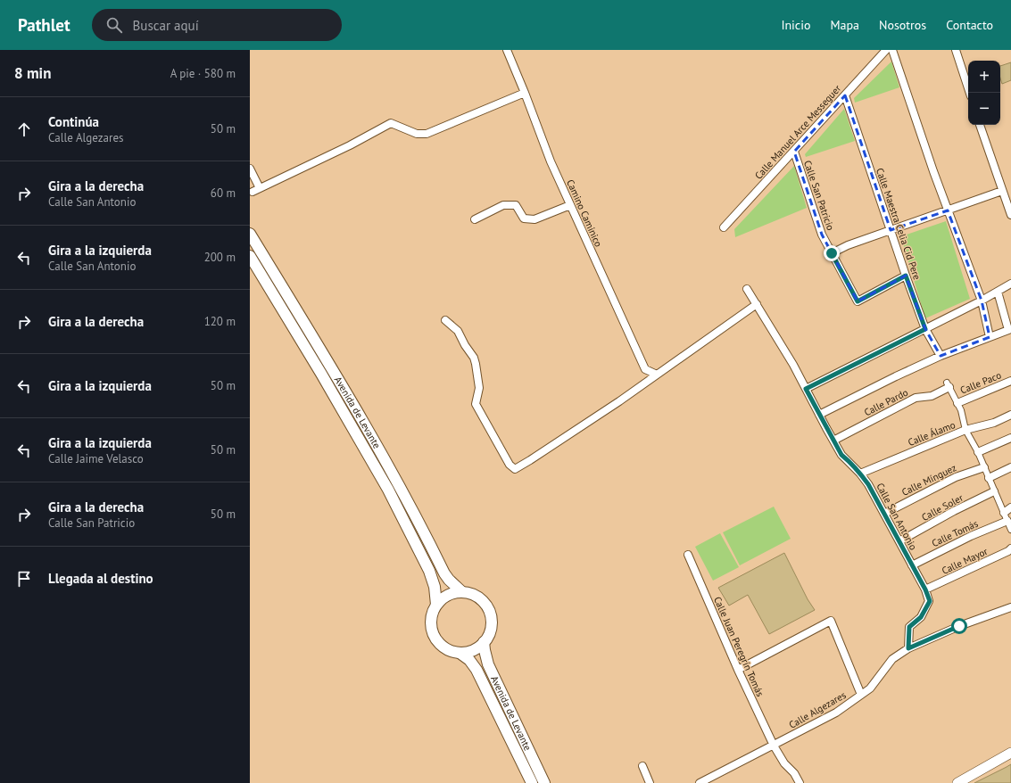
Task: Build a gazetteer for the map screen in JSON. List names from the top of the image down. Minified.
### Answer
{"streets":{"main road":["Avenida de Levante"],"street":["Calle Manuel Arce Messeguer","Calle San Patricio","Camino Caminico","Calle Maestra Celia Cid Pere","Calle Paco","Calle Pardo","Calle Álamo","Calle Mínguez","Calle Soler","Calle San Antonio","Calle Tomás","Calle Mayor","Calle Juan Peregrín Tomás","Calle Algezares"]},"crossings":[["Calle Manuel Arce Messeguer","Calle San Patricio"],["Calle Manuel Arce Messeguer","Calle Maestra Celia Cid Pere"],["Calle San Patricio","Calle Maestra Celia Cid Pere"],["Calle Pardo","Calle San Antonio"],["Calle Álamo","Calle San Antonio"],["Calle Mínguez","Calle San Antonio"],["Calle Soler","Calle San Antonio"],["Calle San Antonio","Calle Tomás"],["Calle San Antonio","Calle Mayor"],["Calle San Antonio","Calle Algezares"],["Calle Juan Peregrín Tomás","Calle Algezares"]],"page":{"header":"Pathlet","search":"Buscar aquí","nav":["Inicio","Mapa","Nosotros","Contacto"],"heading":["8 min","A pie · 580 m"],"map_buttons":["+","−"],"list":[["Continúa","Calle Algezares","50 m"],["Gira a la derecha","Calle San Antonio","60 m"],["Gira a la izquierda","Calle San Antonio","200 m"],["Gira a la derecha","120 m"],["Gira a la izquierda","50 m"],["Gira a la izquierda","Calle Jaime Velasco","50 m"],["Gira a la derecha","Calle San Patricio","50 m"],"Llegada al destino"]}}
